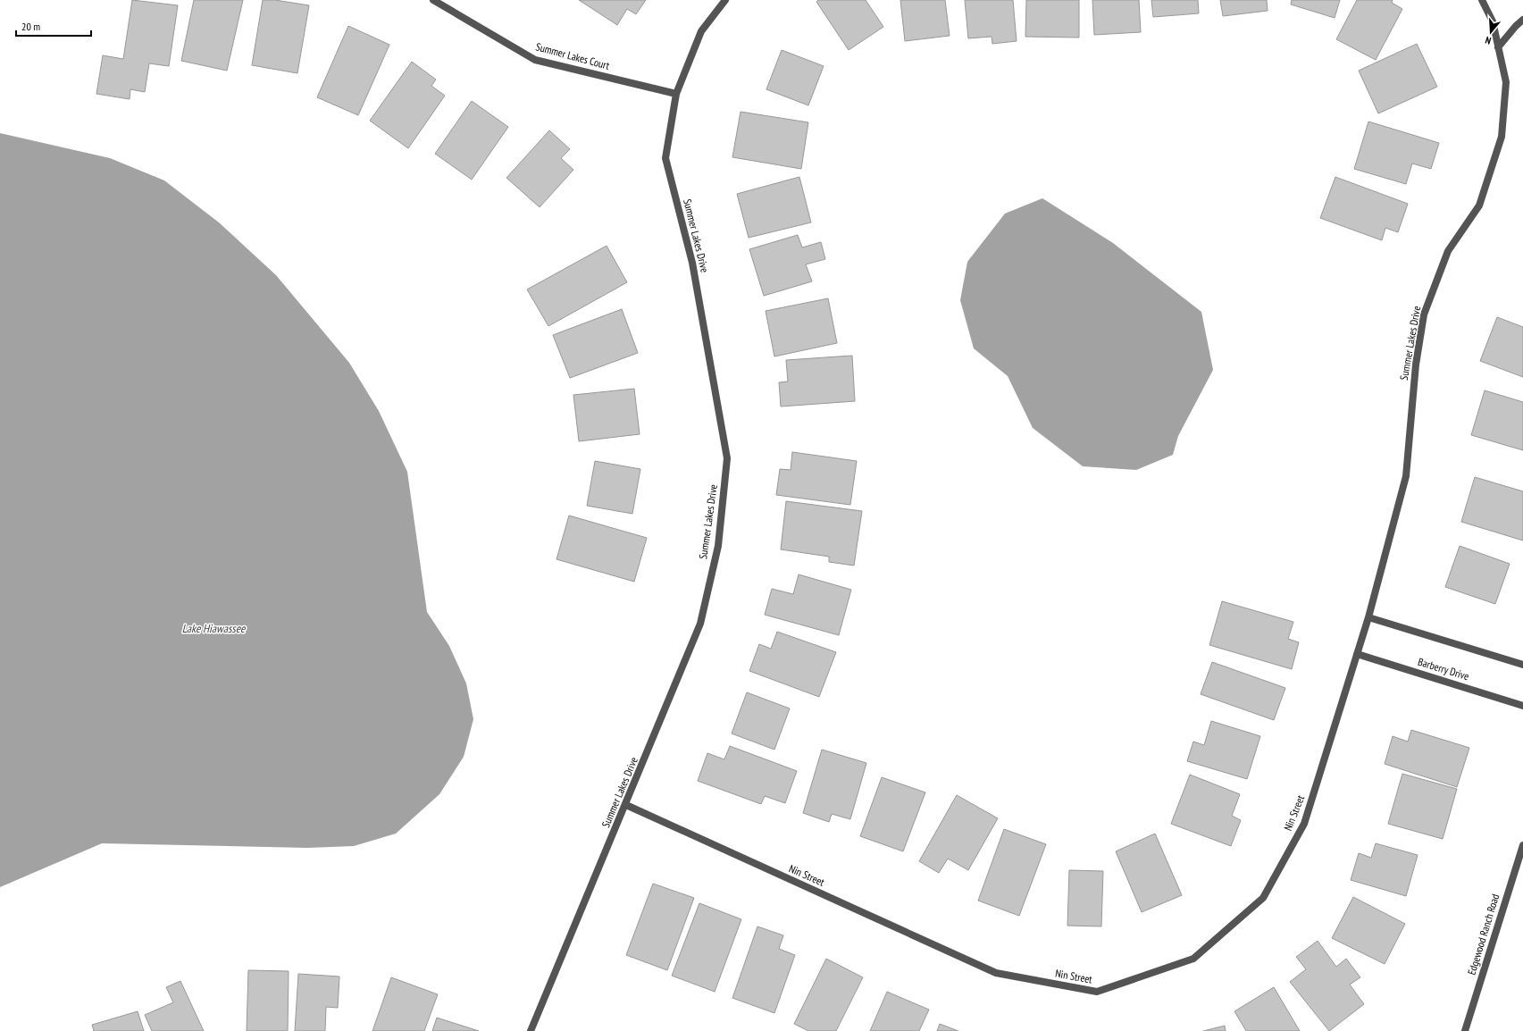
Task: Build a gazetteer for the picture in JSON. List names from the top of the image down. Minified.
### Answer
{"streets":{"street":["Summer Lakes Court","Summer Lakes Drive","Barberry Drive","Nin Street","Edgewood Ranch Road"]},"crossings":[["Summer Lakes Court","Summer Lakes Drive"],["Summer Lakes Drive","Barberry Drive"],["Summer Lakes Drive","Nin Street"],["Barberry Drive","Nin Street"]],"water":["Lake Hiawassee"],"scale_bar":"20 m","north":"bottom"}
